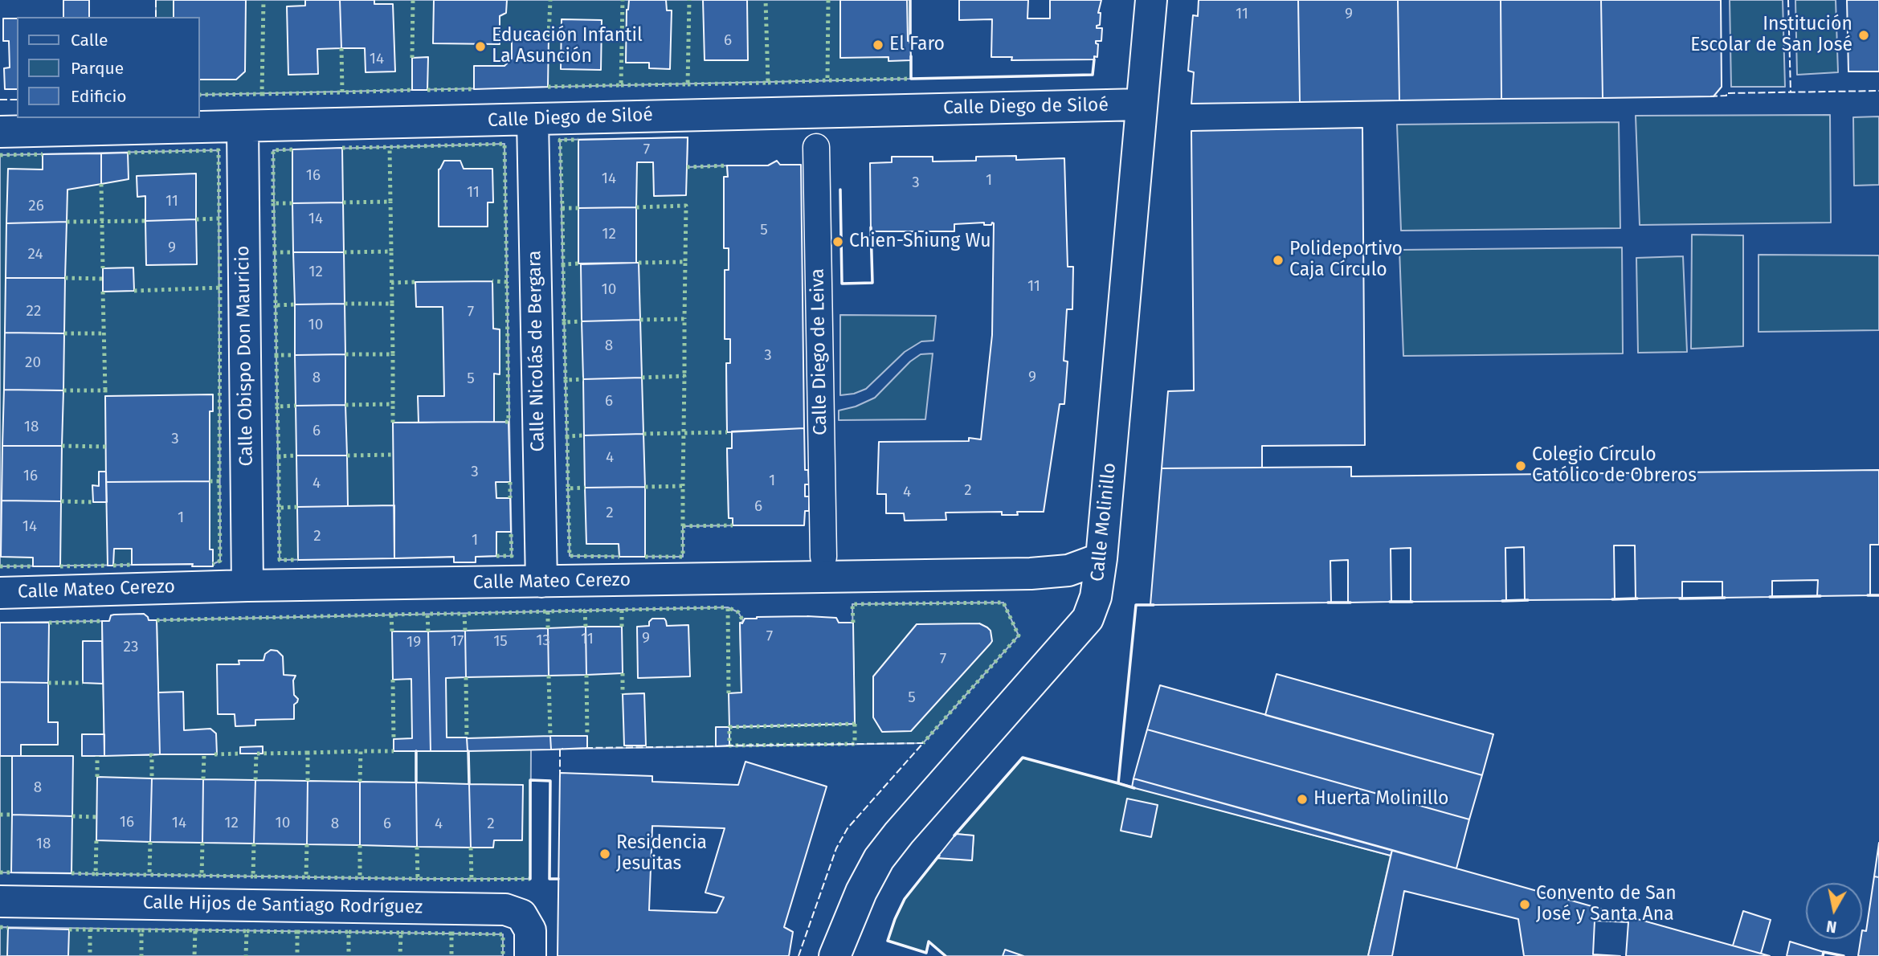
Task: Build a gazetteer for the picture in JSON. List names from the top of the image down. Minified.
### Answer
{"streets":{"street":["Calle Diego de Siloé","Calle Nicolás de Bergara","Calle Diego de Leiva","Calle Obispo Don Mauricio","Calle Molinillo","Calle Mateo Cerezo","Calle Hijos de Santiago Rodríguez"]},"crossings":[["Calle Diego de Siloé","Calle Nicolás de Bergara"],["Calle Diego de Siloé","Calle Obispo Don Mauricio"],["Calle Diego de Siloé","Calle Molinillo"],["Calle Nicolás de Bergara","Calle Mateo Cerezo"],["Calle Obispo Don Mauricio","Calle Mateo Cerezo"],["Calle Molinillo","Calle Mateo Cerezo"]],"places":["Institución Escolar de San José","El Faro","Educación Infantil La Asunción","Chien-Shiung Wu","Polideportivo Caja Círculo","Colegio Círculo Católico de Obreros","Huerta Molinillo","Residencia Jesuitas","Convento de San José y Santa Ana"],"house_numbers":["11","9","6","14","7","16","14","1","3","11","11","26","14","5","12","9","24","12","11","10","22","7","10","8","3","20","9","8","5","6","18","6","3","4","3","16","1","4","2","4","6","2","1","14","2","1","7","9","11","13","17","15","19","23","7","5","8","16","14","12","10","8","6","4","2","18"],"legend":["Calle","Parque","Edificio"],"north":"bottom"}
